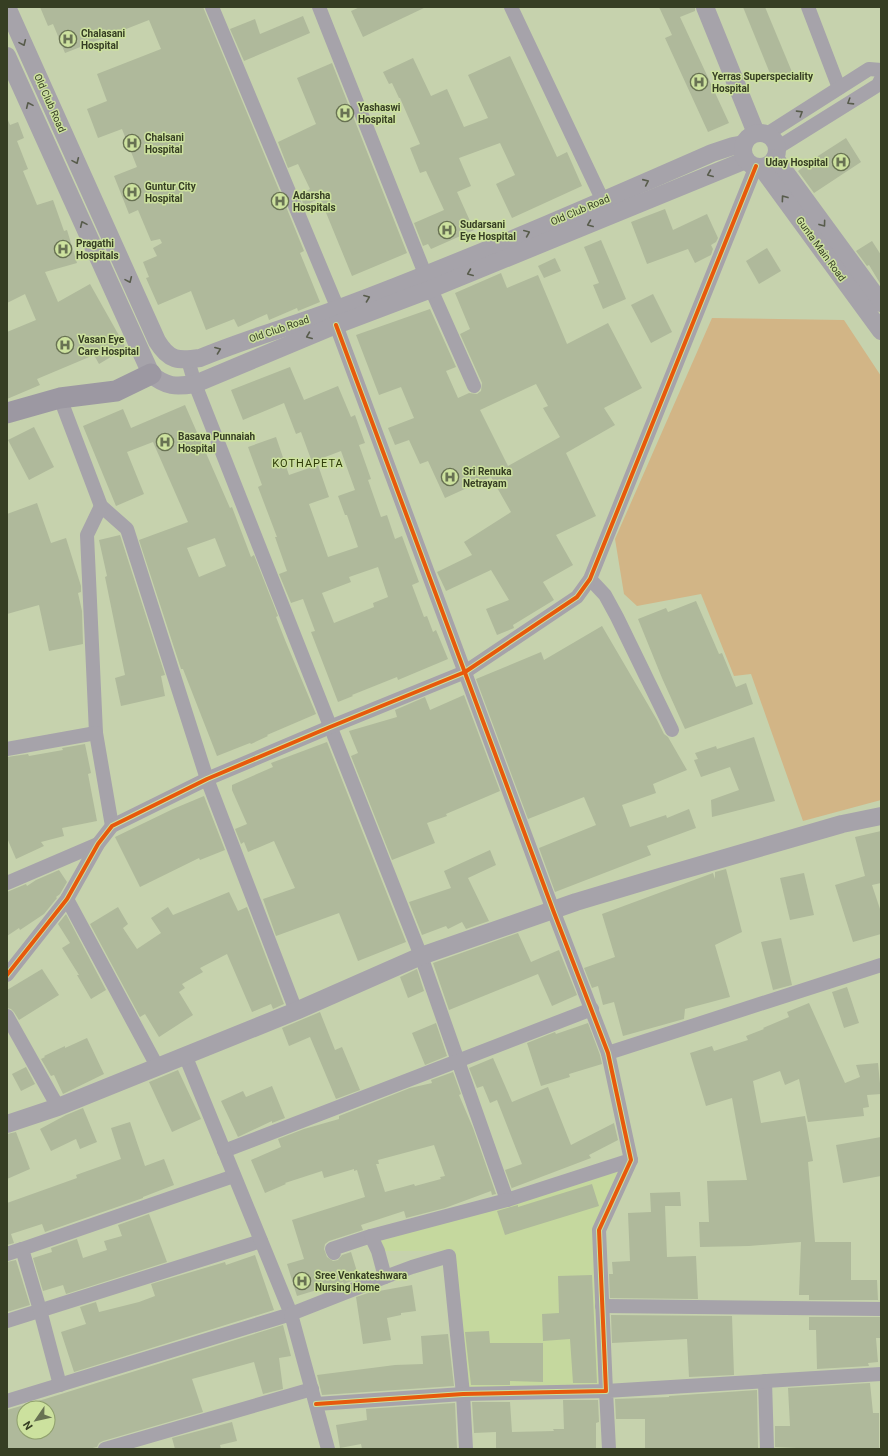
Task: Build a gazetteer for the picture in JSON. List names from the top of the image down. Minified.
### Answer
{"streets":{"street":["Old Club Road","Gunta Main Road"]},"crossings":[["Old Club Road","Gunta Main Road"]],"districts":["KOTHAPETA"],"places":{"hospital":["Chalasani Hospital","Yerras Superspeciality Hospital","Yashaswi Hospital","Chalsani Hospital","Uday Hospital","Guntur City Hospital","Adarsha Hospitals","Sudarsani Eye Hospital","Pragathi Hospitals","Vasan Eye Care Hospital","Basava Punnaiah Hospital","Sri Renuka Netrayam","Sree Venkateshwara Nursing Home"]},"north":"bottom left"}
